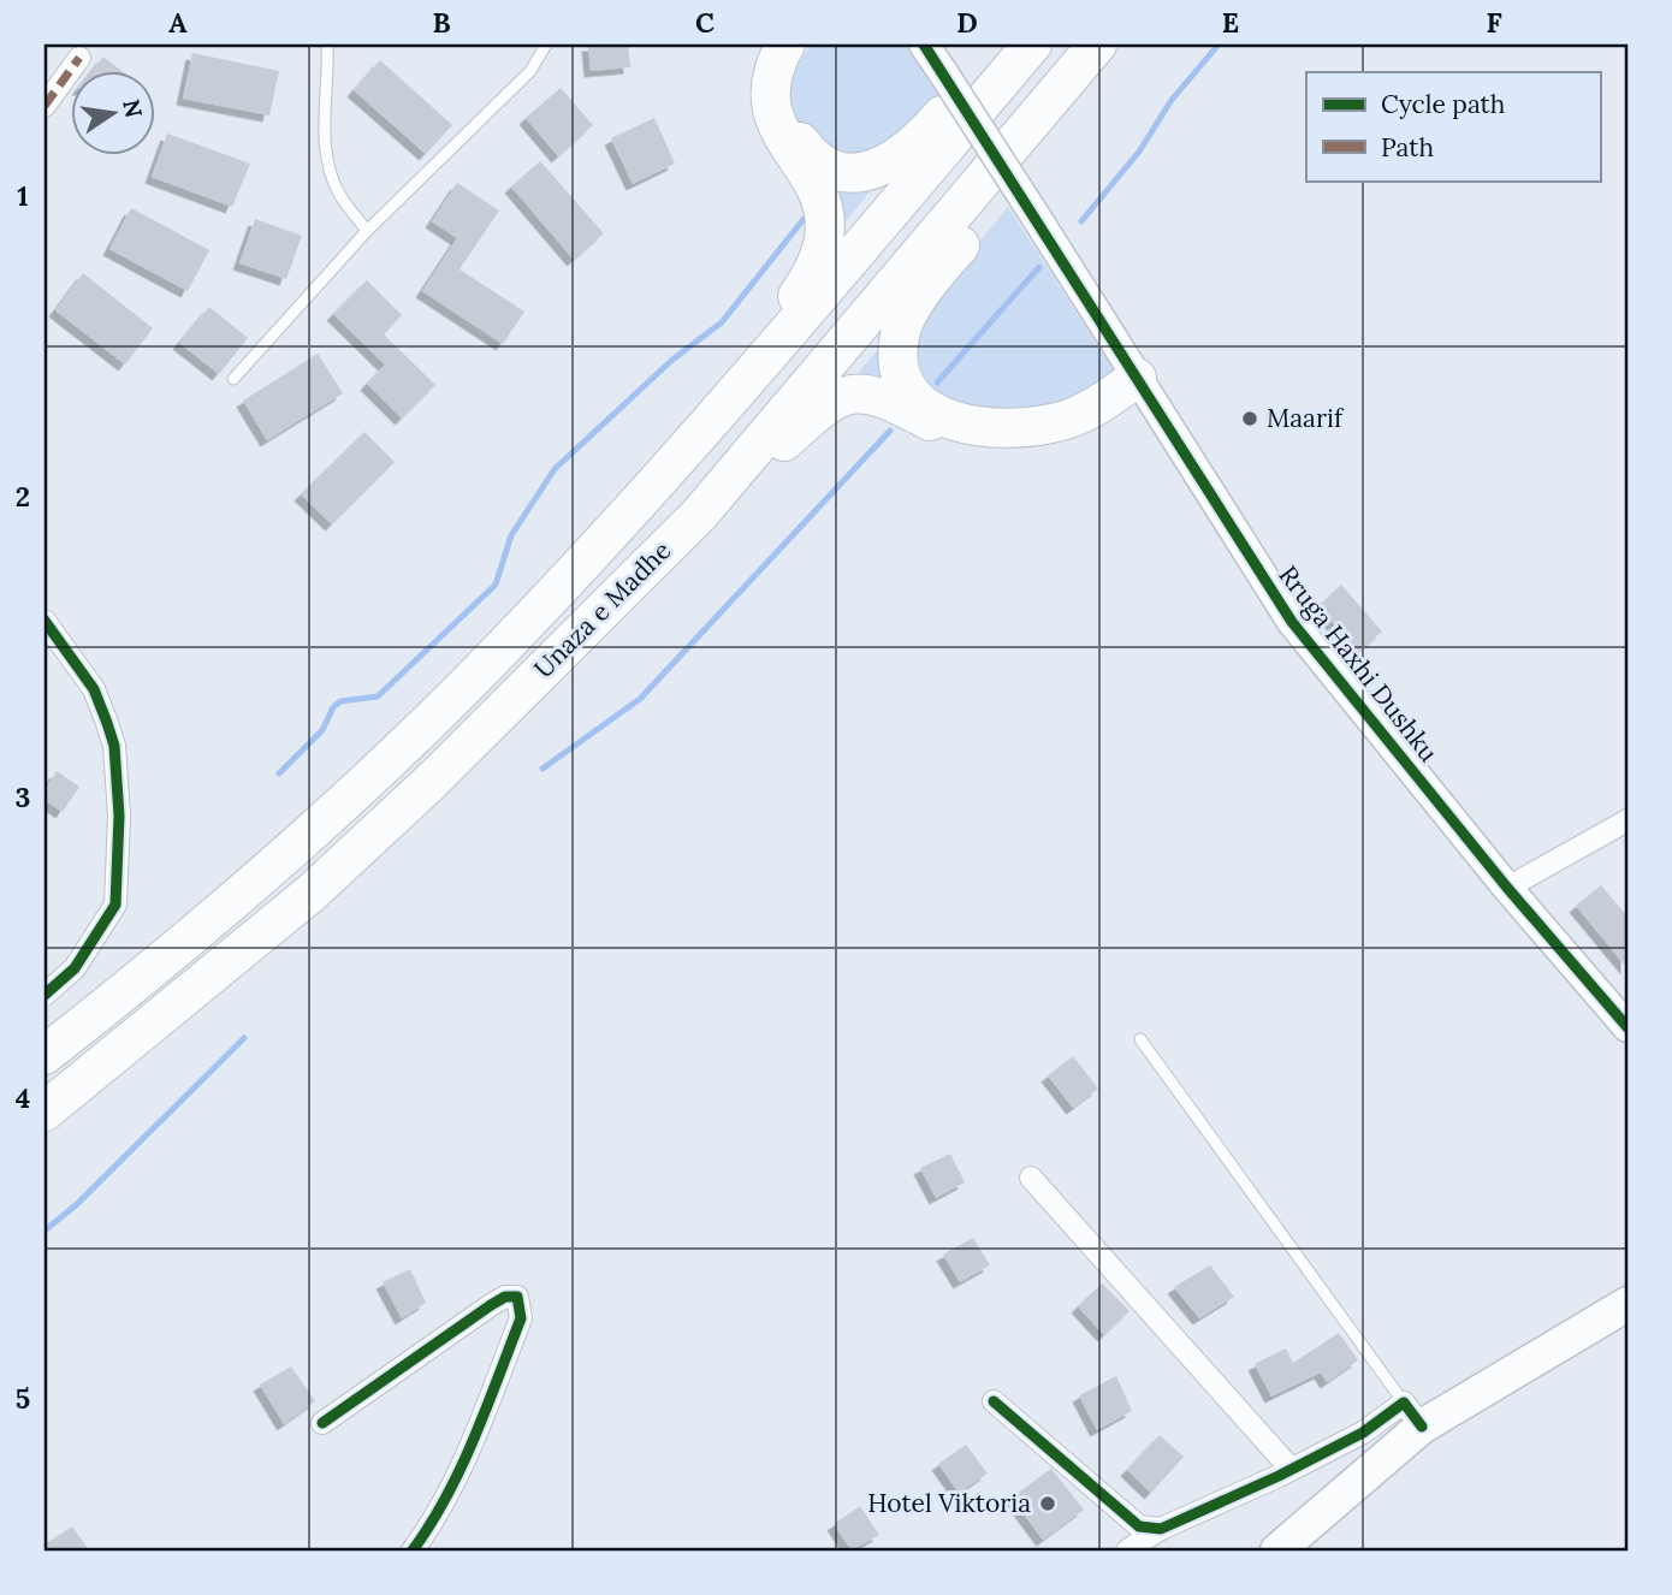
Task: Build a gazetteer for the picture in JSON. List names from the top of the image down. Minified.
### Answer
{"streets":{"highway":["Unaza e Madhe"],"street":["Rruga Haxhi Dushku"]},"places":["Maarif","Hotel Viktoria"],"legend":["Cycle path","Path"],"north":"right","grid":{"columns":["A","B","C","D","E","F"],"rows":["1","2","3","4","5"]}}
